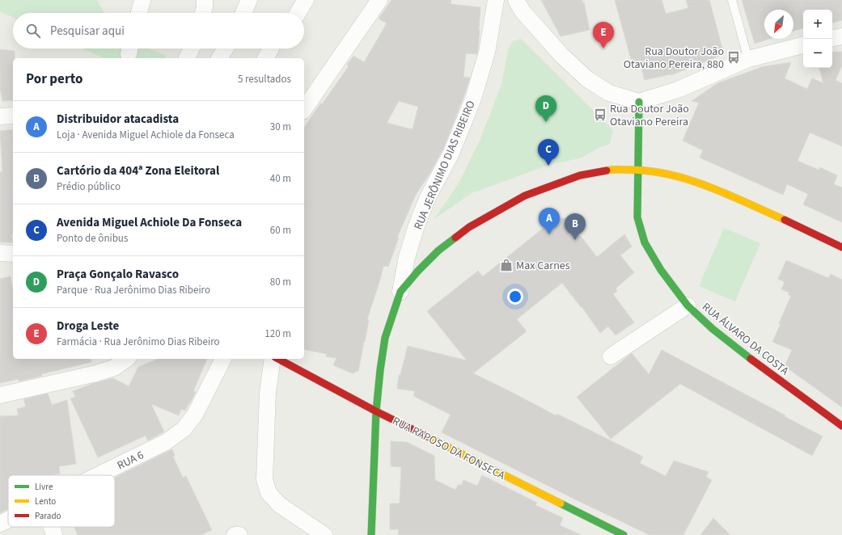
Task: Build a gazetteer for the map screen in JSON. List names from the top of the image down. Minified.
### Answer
{"streets":{"street":["RUA JERÔNIMO DIAS RIBEIRO","RUA ÁLVARO DA COSTA","RUA RAPOSO DA FONSECA","RUA 6"]},"places":{"bus stop":["Rua Doutor João Otaviano Pereira, 880","Rua Doutor João Otaviano Pereira"],"shop":["Max Carnes"]},"legend":["Livre","Lento","Parado"],"north":"bottom left","page":{"map_buttons":["+","−"],"search":"Pesquisar aqui","pins":["E","D","C","A","B"],"heading":["Por perto","5 resultados"],"list":[{"mark":"A","name":"Distribuidor atacadista","note":"Loja · Avenida Miguel Achiole da Fonseca","value":"30 m"},{"mark":"B","name":"Cartório da 404ª Zona Eleitoral","note":"Prédio público","value":"40 m"},{"mark":"C","name":"Avenida Miguel Achiole Da Fonseca","note":"Ponto de ônibus","value":"60 m"},{"mark":"D","name":"Praça Gonçalo Ravasco","note":"Parque · Rua Jerônimo Dias Ribeiro","value":"80 m"},{"mark":"E","name":"Droga Leste","note":"Farmácia · Rua Jerônimo Dias Ribeiro","value":"120 m"}]}}
